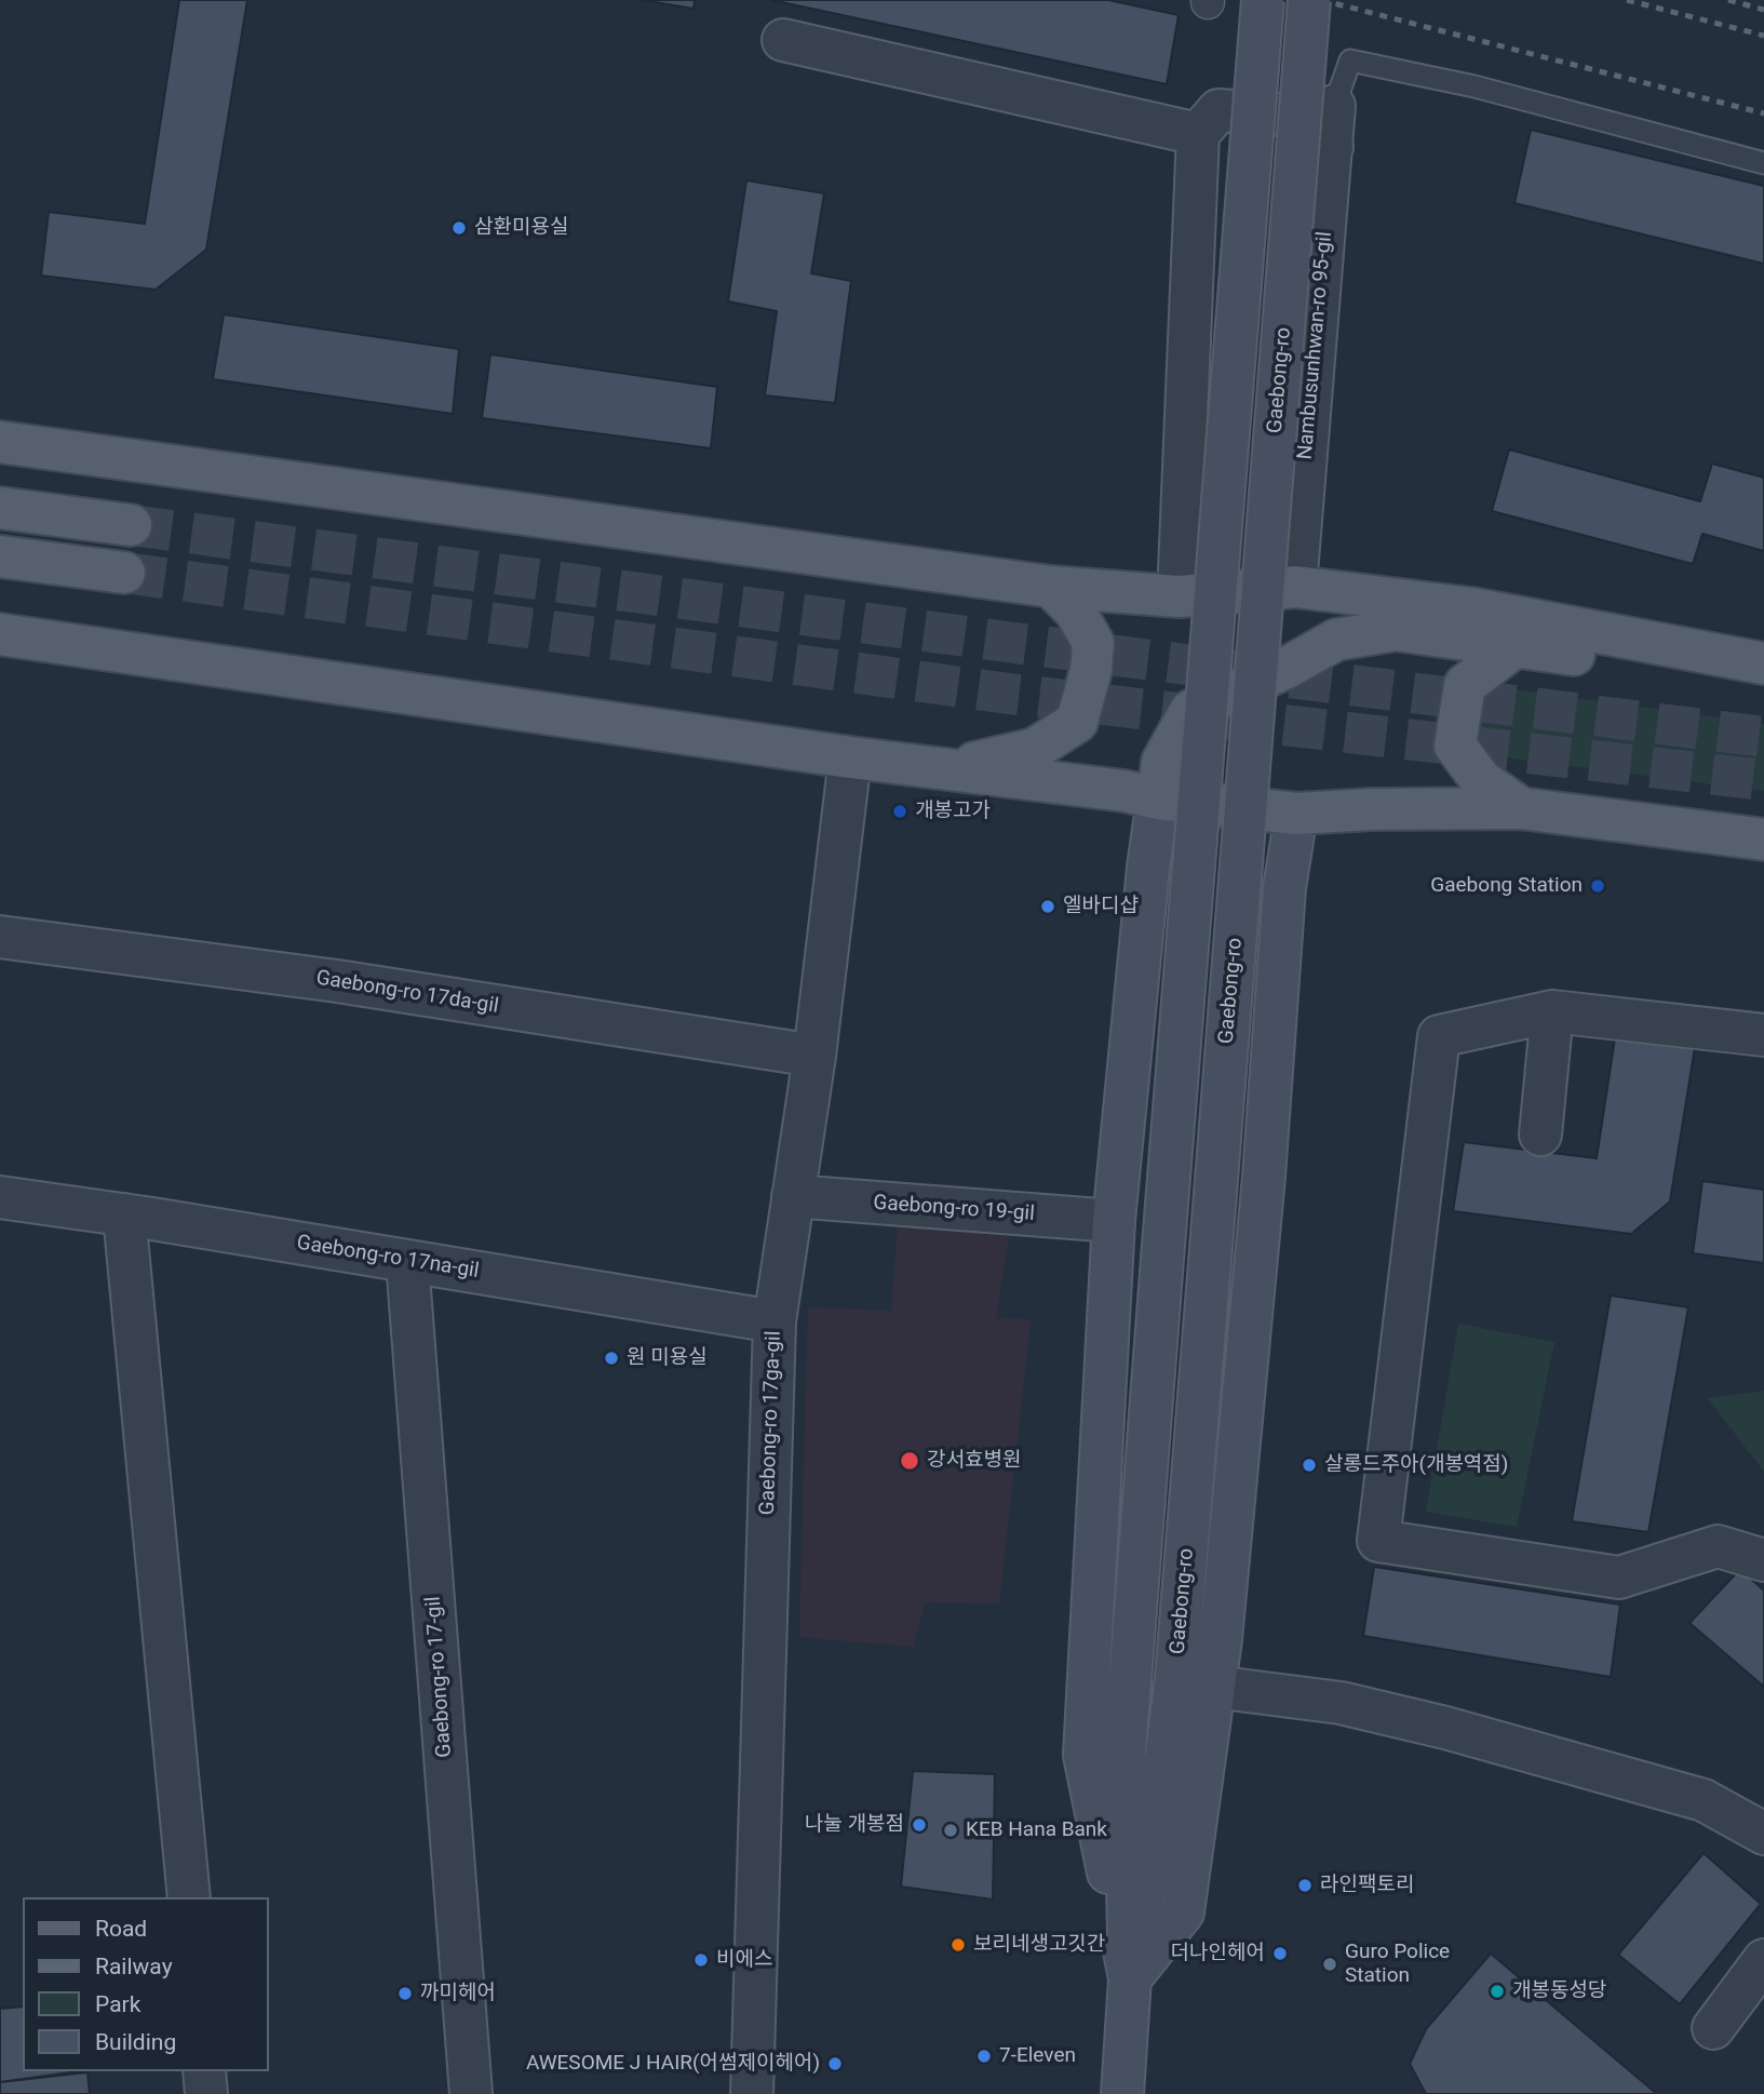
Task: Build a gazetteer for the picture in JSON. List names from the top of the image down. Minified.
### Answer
{"streets":{"main road":["Gaebong-ro"],"street":["Nambusunhwan-ro 95-gil","Gaebong-ro 17da-gil","Gaebong-ro 19-gil","Gaebong-ro 17na-gil","Gaebong-ro 17ga-gil","Gaebong-ro 17-gil"]},"crossings":[["Gaebong-ro 17da-gil","Gaebong-ro 17ga-gil"],["Gaebong-ro 19-gil","Gaebong-ro 17ga-gil"],["Gaebong-ro 17na-gil","Gaebong-ro 17ga-gil"],["Gaebong-ro 17na-gil","Gaebong-ro 17-gil"]],"places":["삼환미용실","개봉고가","Gaebong Station","엘바디샵","원 미용실","강서효병원","살롱드주아(개봉역점)","나눌 개봉점","KEB Hana Bank","라인팩토리","보리네생고깃간","더나인헤어","비에스","Guro Police Station","개봉동성당","까미헤어","7-Eleven","AWESOME J HAIR(어썸제이헤어)"],"legend":["Road","Railway","Park","Building"]}
